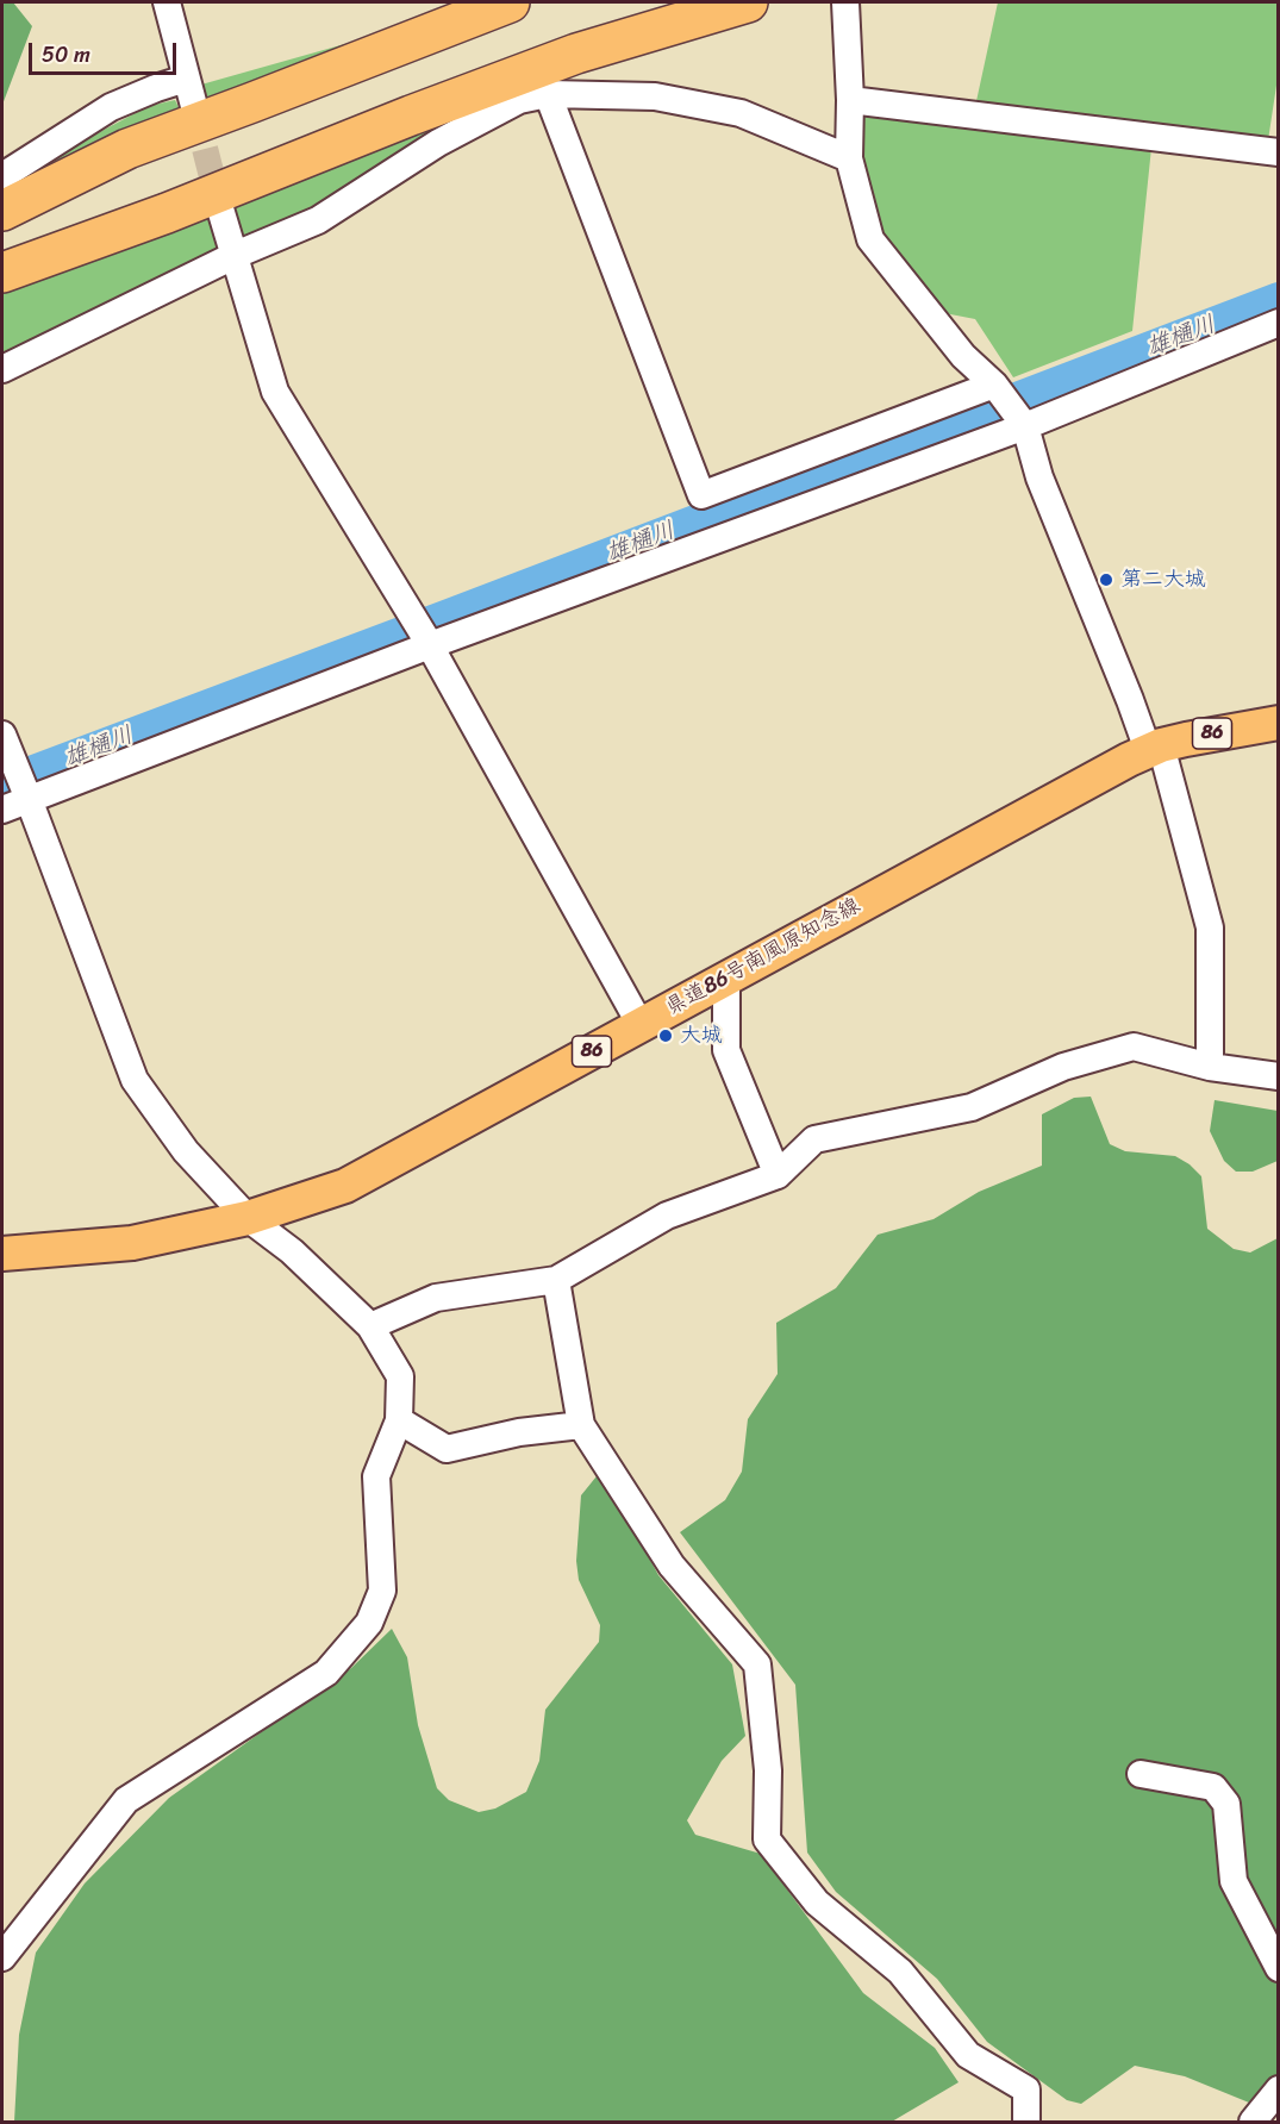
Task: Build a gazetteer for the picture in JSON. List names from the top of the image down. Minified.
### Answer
{"streets":{"main road":["86","県道86号南風原知念線"]},"water":["雄樋川"],"places":["第二大城","大城"],"scale_bar":"50 m"}
